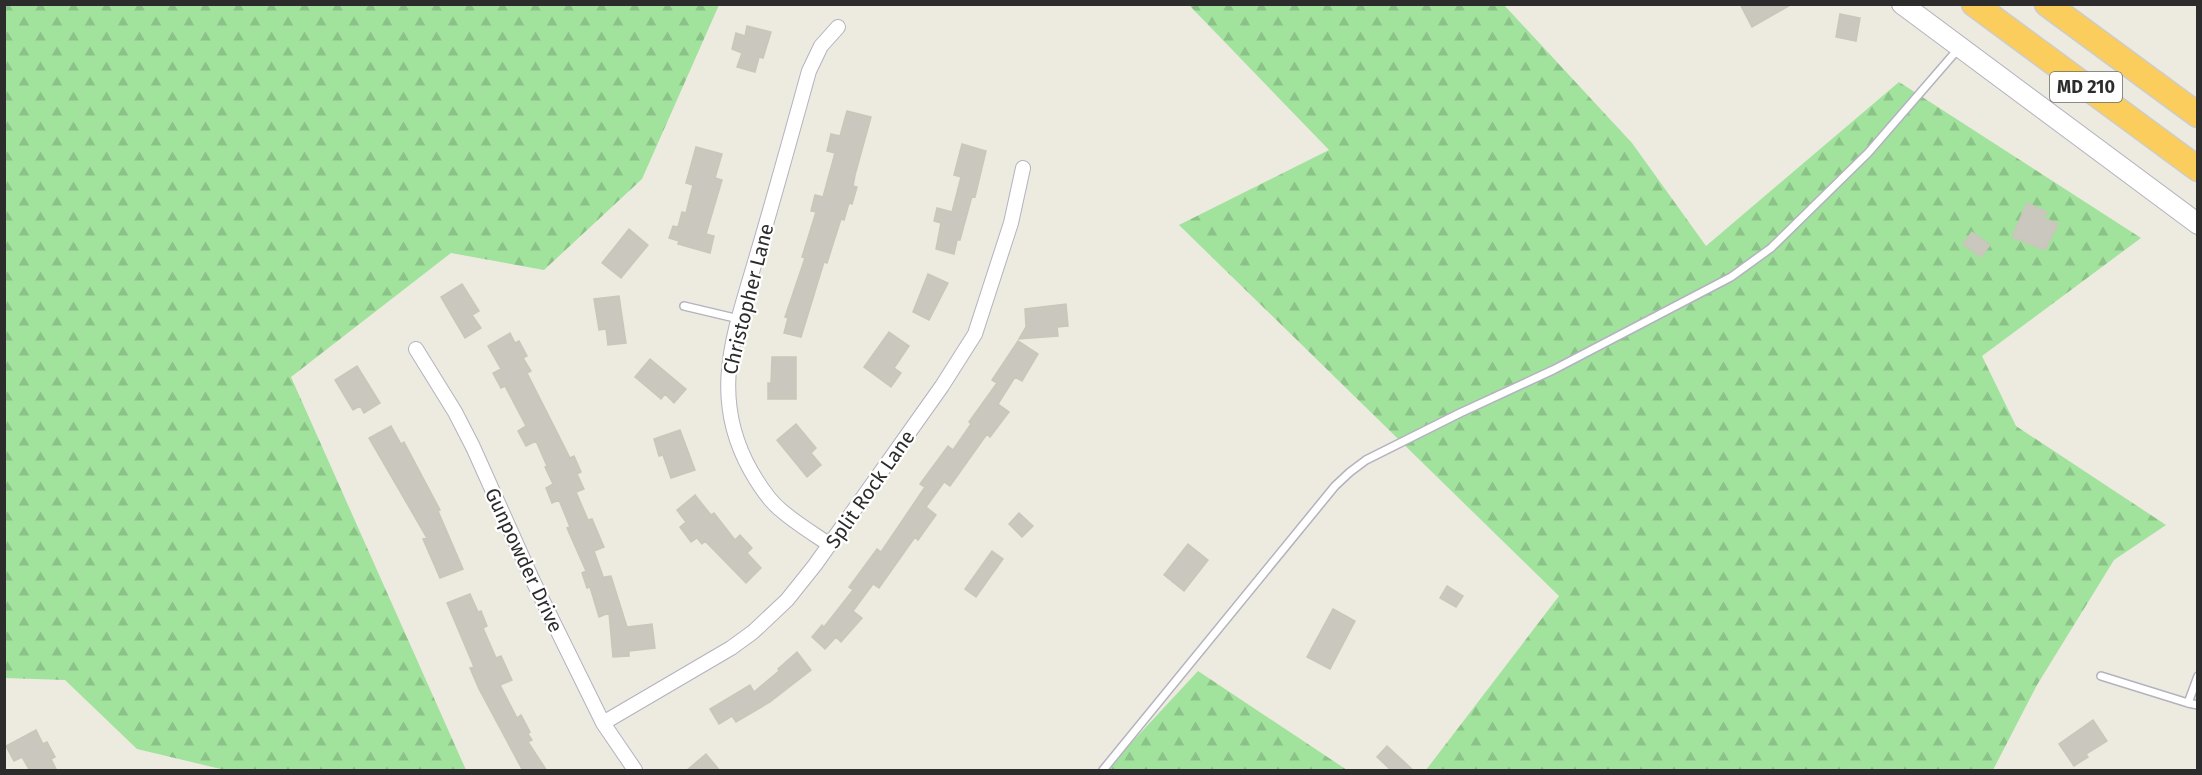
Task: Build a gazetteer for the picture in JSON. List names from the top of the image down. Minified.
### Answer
{"streets":{"highway":["MD 210"],"street":["Christopher Lane","Split Rock Lane","Gunpowder Drive"]},"crossings":[["Christopher Lane","Split Rock Lane"],["Split Rock Lane","Gunpowder Drive"]]}
